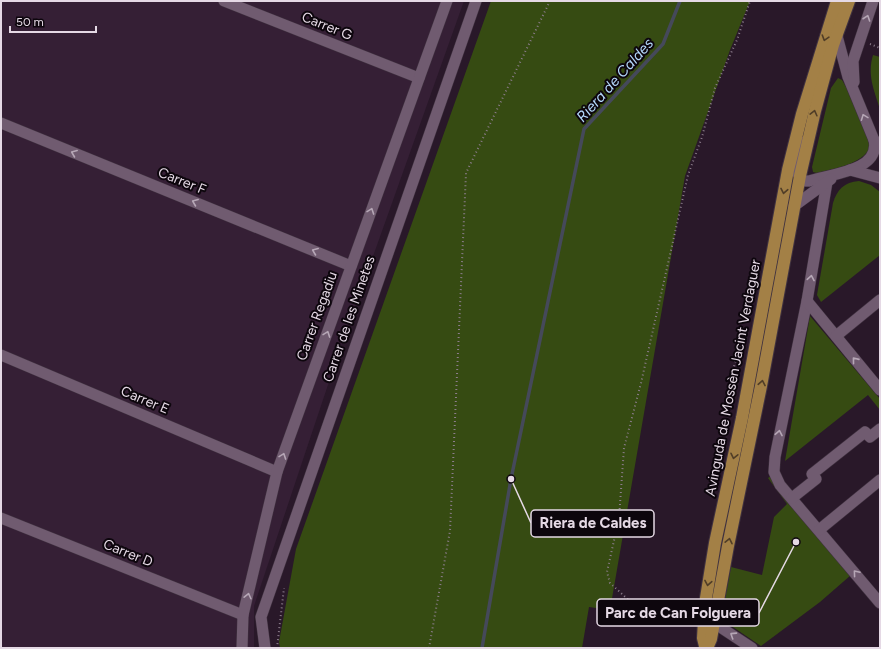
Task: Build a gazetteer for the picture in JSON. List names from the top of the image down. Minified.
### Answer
{"streets":{"main road":["Avinguda de Mossèn Jacint Verdaguer"],"street":["Carrer G","Carrer F","Carrer Regadiu","Carrer de les Minetes","Carrer E","Carrer D"]},"crossings":[["Carrer G","Carrer Regadiu"],["Carrer F","Carrer Regadiu"],["Carrer Regadiu","Carrer E"],["Carrer Regadiu","Carrer D"]],"one_way":["Carrer F","Carrer Regadiu"],"water":["Riera de Caldes"],"places":["Riera de Caldes","Parc de Can Folguera"],"scale_bar":"50 m"}
